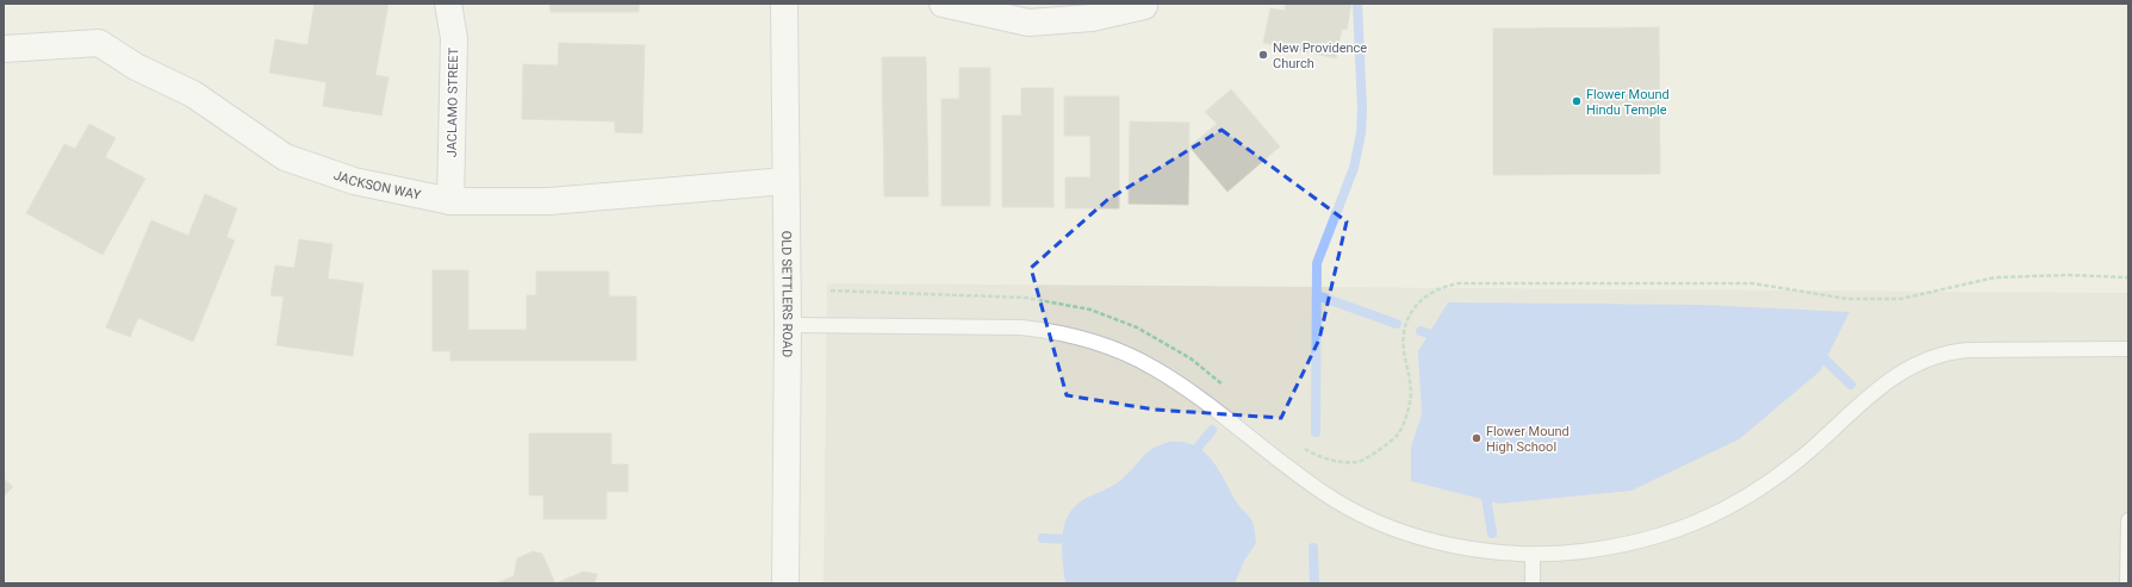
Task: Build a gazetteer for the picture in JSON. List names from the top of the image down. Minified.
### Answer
{"streets":{"street":["JACLAMO STREET","JACKSON WAY","OLD SETTLERS ROAD"]},"crossings":[["JACLAMO STREET","JACKSON WAY"],["JACKSON WAY","OLD SETTLERS ROAD"]],"places":["New Providence Church","Flower Mound Hindu Temple","Flower Mound High School"]}
